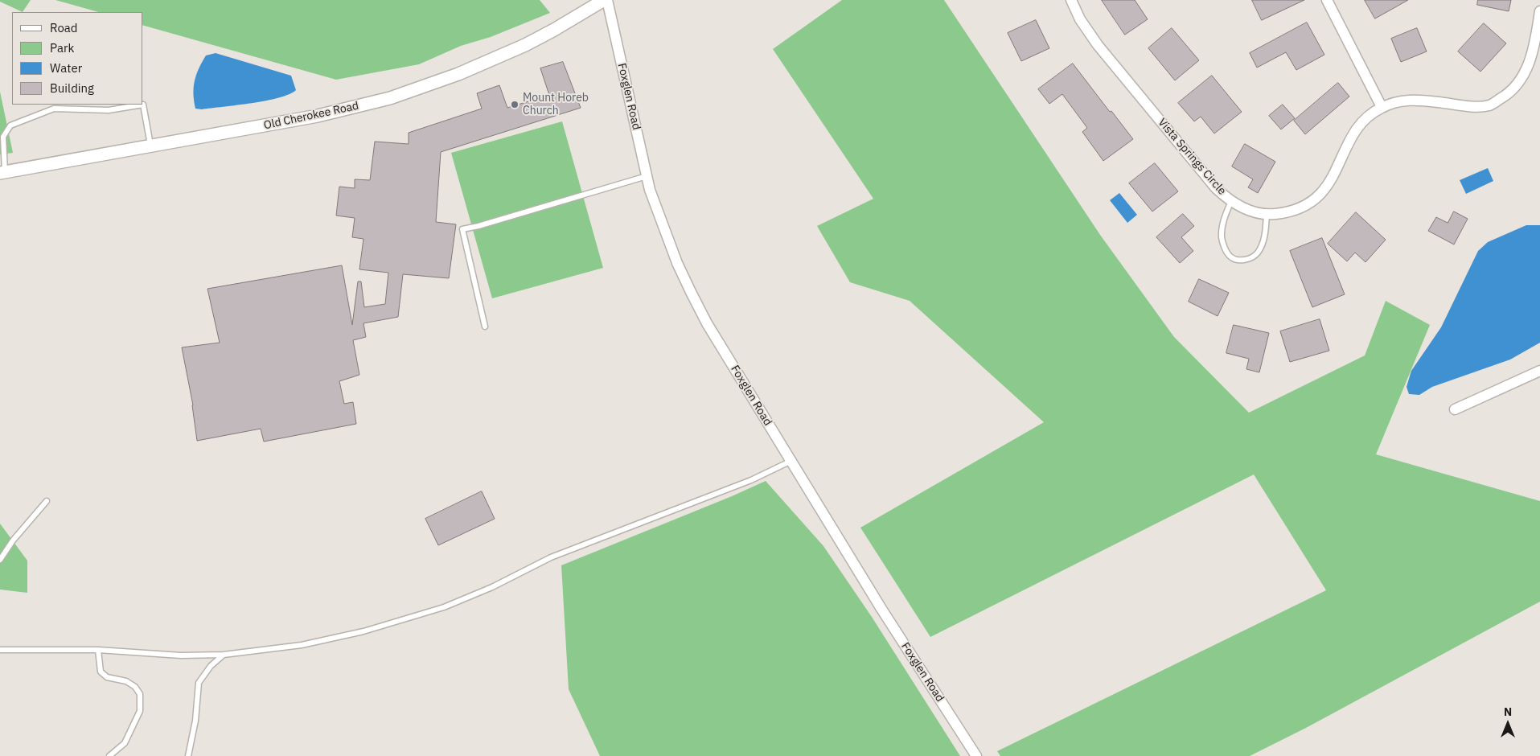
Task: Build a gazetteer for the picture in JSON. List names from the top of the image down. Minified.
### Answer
{"streets":{"street":["Foxglen Road","Old Cherokee Road","Vista Springs Circle"]},"places":["Mount Horeb Church"],"legend":["Road","Park","Water","Building"],"north":"top"}
